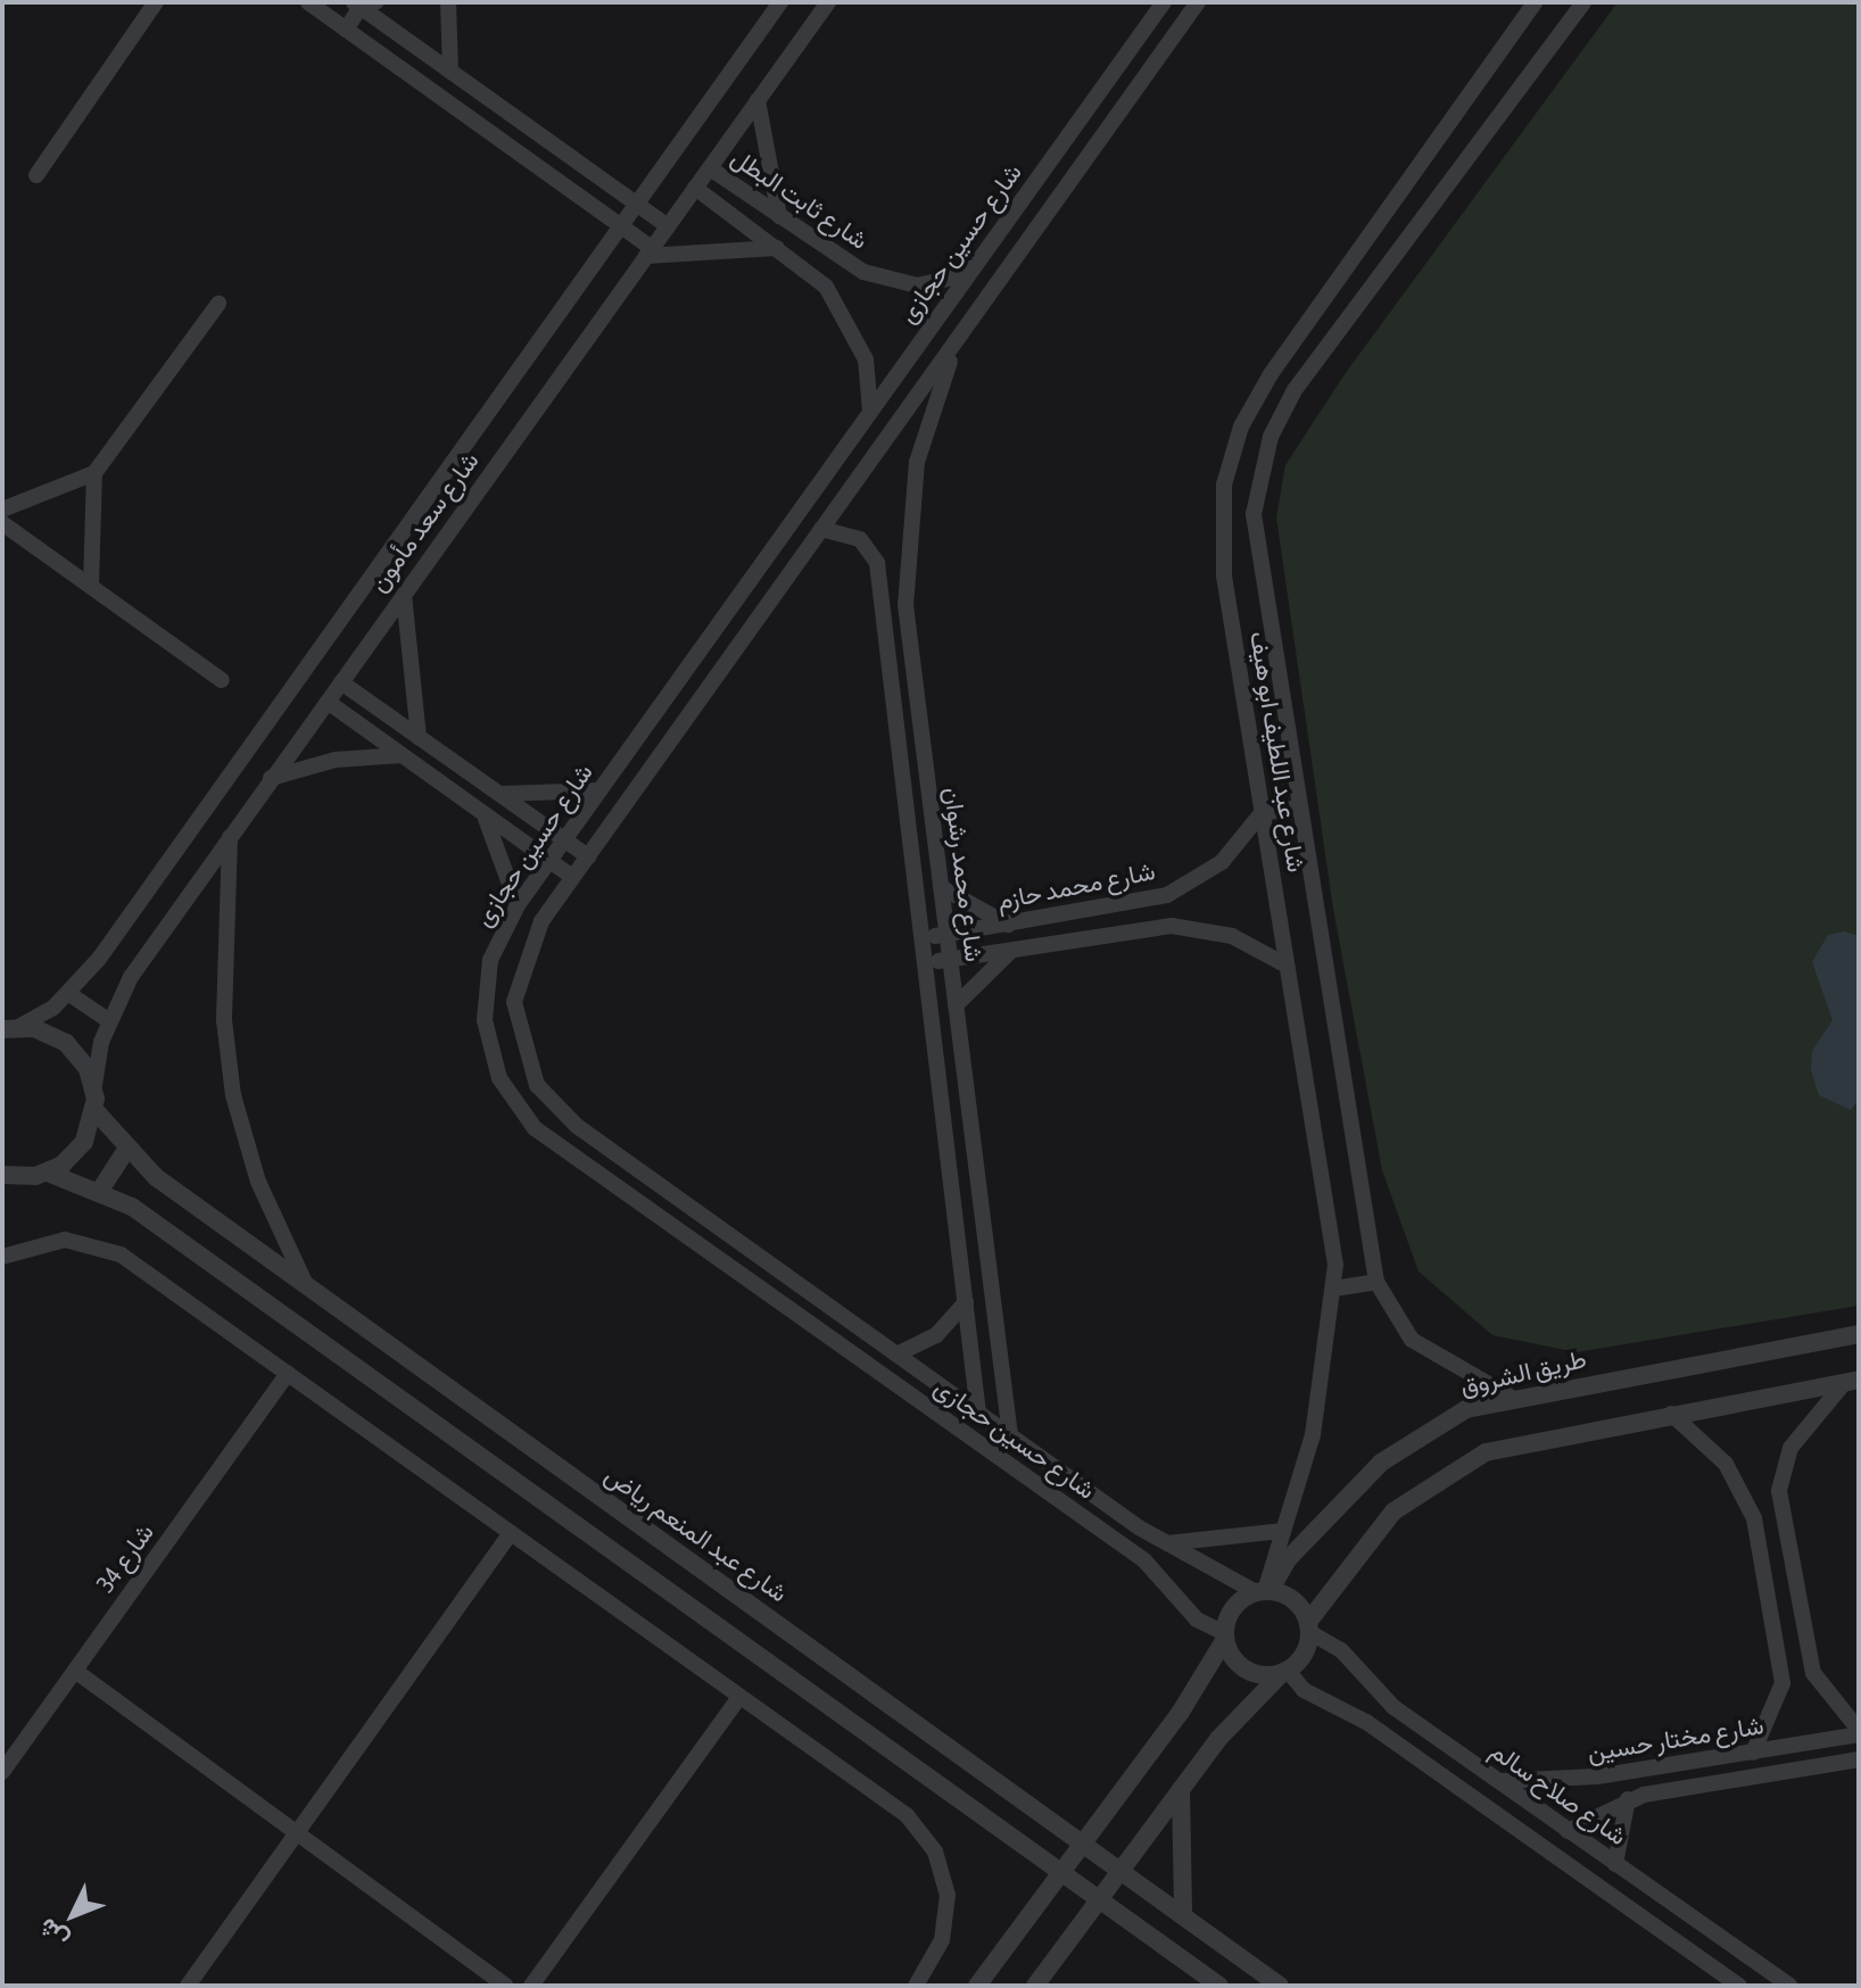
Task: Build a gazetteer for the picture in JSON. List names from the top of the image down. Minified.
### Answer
{"streets":{"street":["شارع ثابت البطل","شارع حسين حجازى","شارع سعد مأمون","شارع عبد اللطيف ابو هيف","شارع محمد رشوان","شارع محمد حازم","طريق الشروق","شارع عبد المنعم رياض","شارع 34","شارع مختار حسين","شارع صلاح سالم"]},"crossings":[["شارع ثابت البطل","شارع حسين حجازى"],["شارع ثابت البطل","شارع سعد مأمون"],["شارع حسين حجازى","شارع عبد اللطيف ابو هيف"],["شارع حسين حجازى","شارع محمد رشوان"],["شارع حسين حجازى","طريق الشروق"],["شارع حسين حجازى","شارع صلاح سالم"],["شارع عبد اللطيف ابو هيف","شارع محمد حازم"],["شارع عبد اللطيف ابو هيف","طريق الشروق"],["شارع عبد اللطيف ابو هيف","شارع صلاح سالم"],["شارع محمد رشوان","شارع محمد حازم"],["طريق الشروق","شارع صلاح سالم"],["شارع مختار حسين","شارع صلاح سالم"]],"north":"bottom left"}
